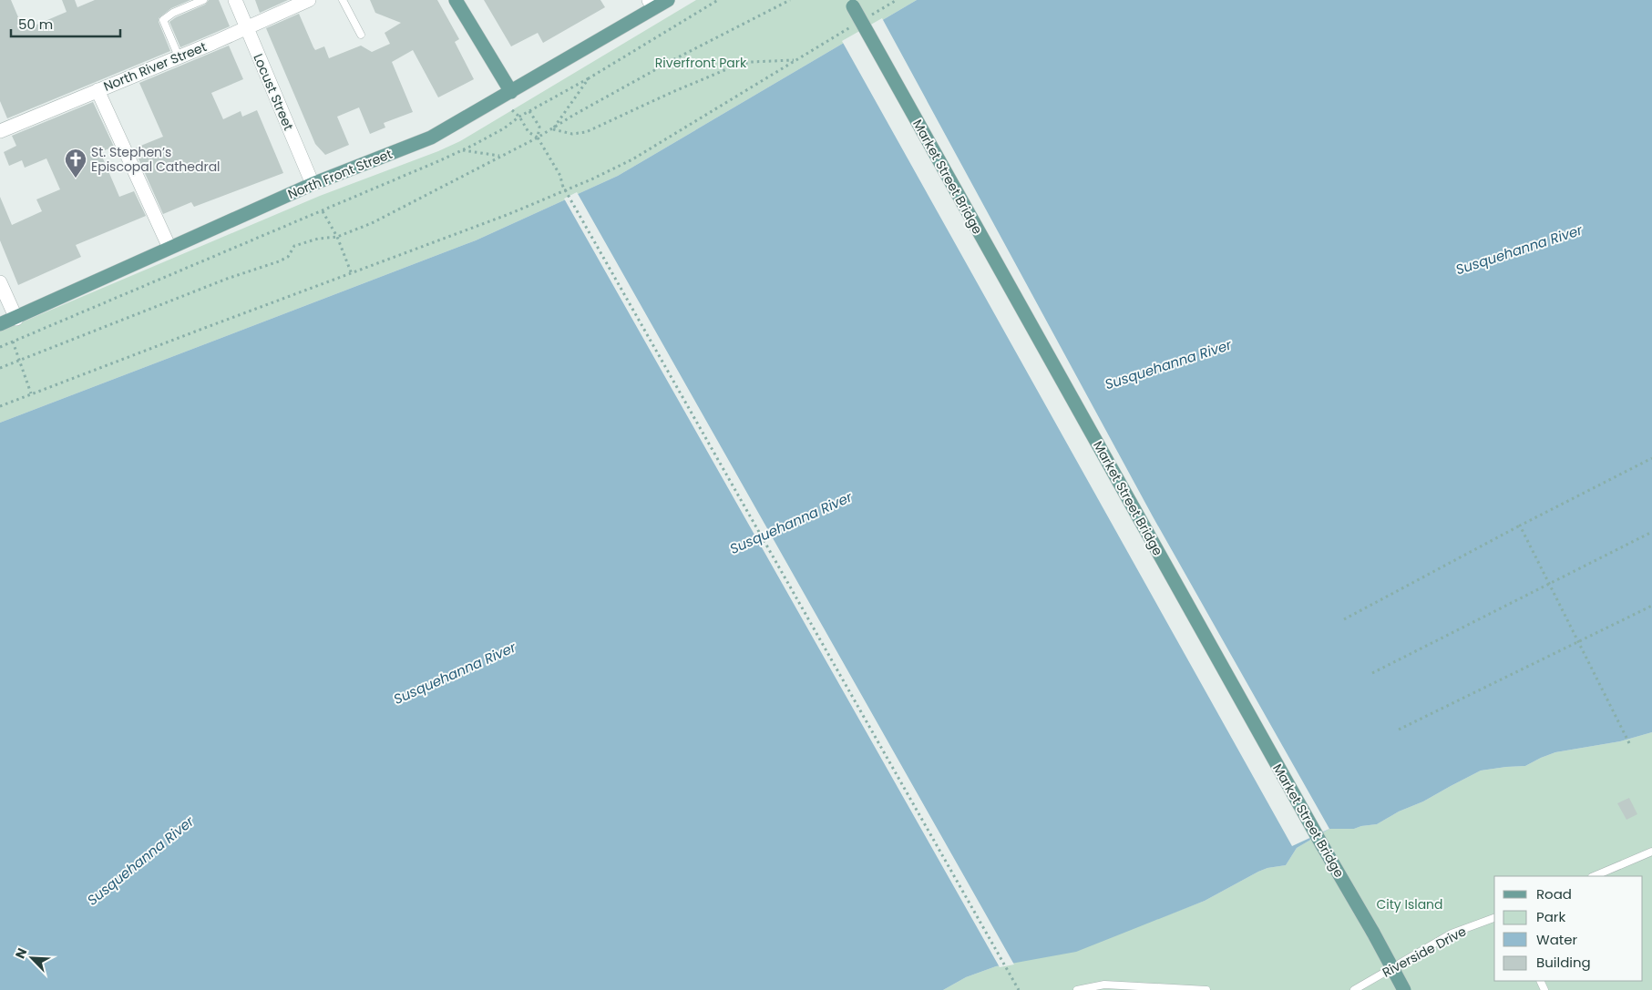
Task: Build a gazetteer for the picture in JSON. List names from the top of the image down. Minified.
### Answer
{"streets":{"main road":["North Front Street","Market Street Bridge"],"street":["North River Street","Locust Street"],"lane":["Riverside Drive"]},"crossings":[["North River Street","Locust Street"],["Locust Street","North Front Street"]],"water":["Susquehanna River"],"parks":["Riverfront Park","City Island"],"places":{"church":["St. Stephen’s Episcopal Cathedral"]},"legend":["Road","Park","Water","Building"],"scale_bar":"50 m","north":"top left"}
